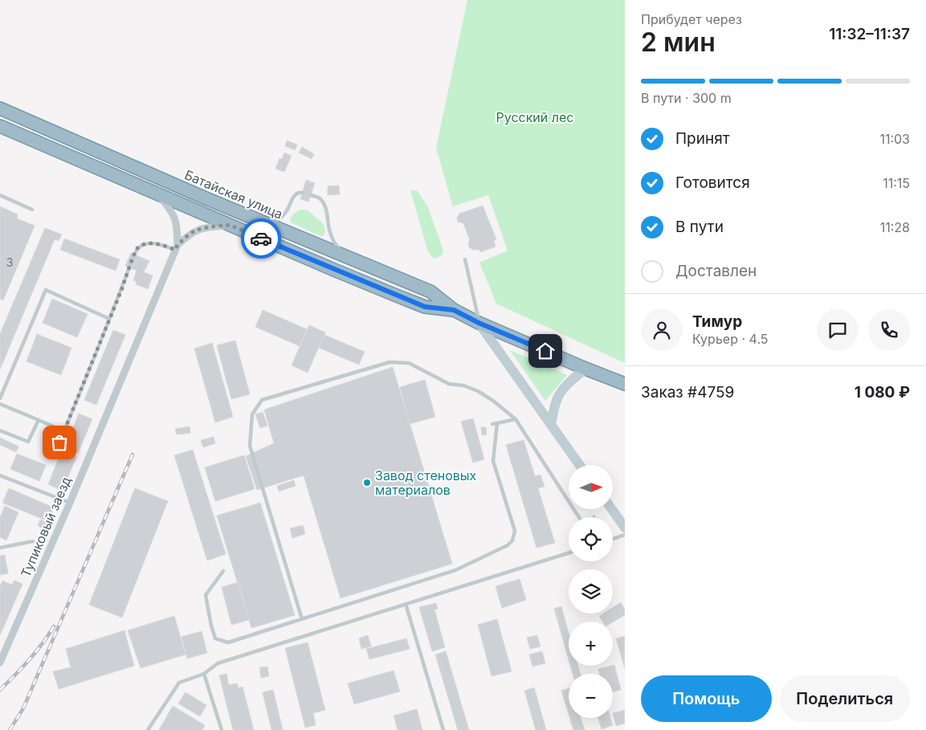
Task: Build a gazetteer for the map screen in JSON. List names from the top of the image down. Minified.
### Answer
{"streets":{"highway":["Батайская улица"],"street":["Тупиковый заезд"]},"parks":["Русский лес"],"places":["Завод стеновых материалов"],"house_numbers":["3"],"north":"right","page":{"heading":["2 мин","Прибудет через","11:32–11:37"],"panel":["Тимур","Курьер · 4.5","Заказ #4759","1 080 ₽"],"bar":"В пути · 300 m","list":[["Принят","11:03"],["Готовится","11:15"],["В пути","11:28"],"Доставлен"],"map_buttons":["+","−"],"buttons":["Помощь","Поделиться"]}}
